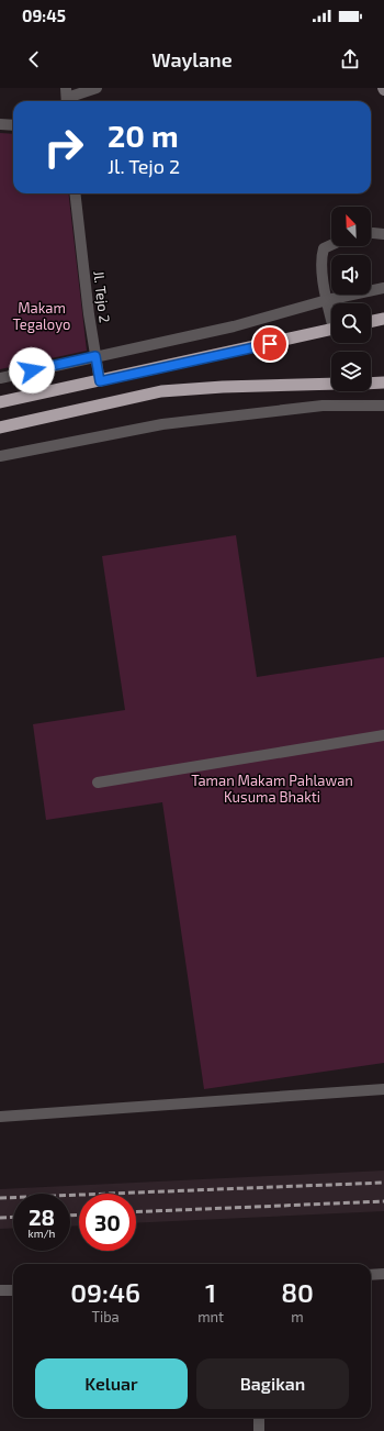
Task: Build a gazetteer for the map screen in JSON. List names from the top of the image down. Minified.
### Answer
{"streets":{"street":["Jl. Tejo 2"]},"parks":["Makam Tegaloyo","Taman Makam Pahlawan Kusuma Bhakti"],"north":"top left","page":{"status":"09:45","header":"Waylane","turn":["20 m","Jl. Tejo 2"],"speed":"28 km/h","limit":"30","eta":["09:46","Tiba","1","mnt","80","m"],"buttons":["Keluar","Bagikan"]}}
